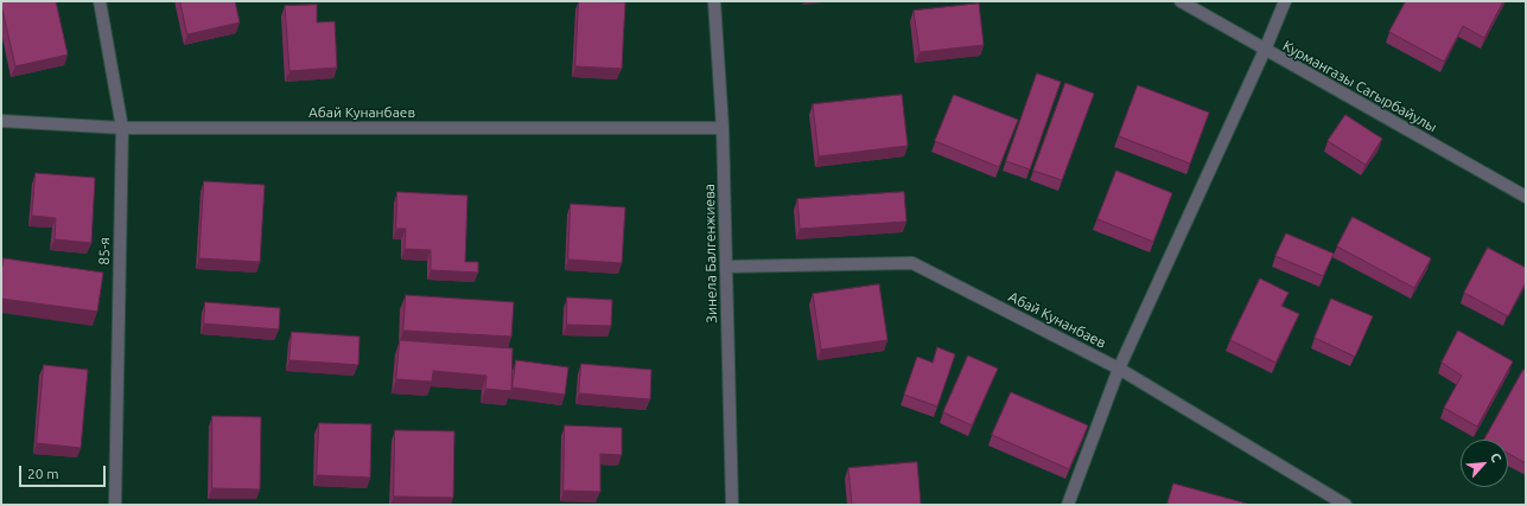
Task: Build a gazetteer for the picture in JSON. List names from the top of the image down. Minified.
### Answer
{"streets":{"street":["Курмангазы Сагырбайулы","Абай Кунанбаев","85-я","Зинела Балгенжиева"]},"crossings":[["Абай Кунанбаев","85-я"],["Абай Кунанбаев","Зинела Балгенжиева"]],"scale_bar":"20 m","north":"top right"}
